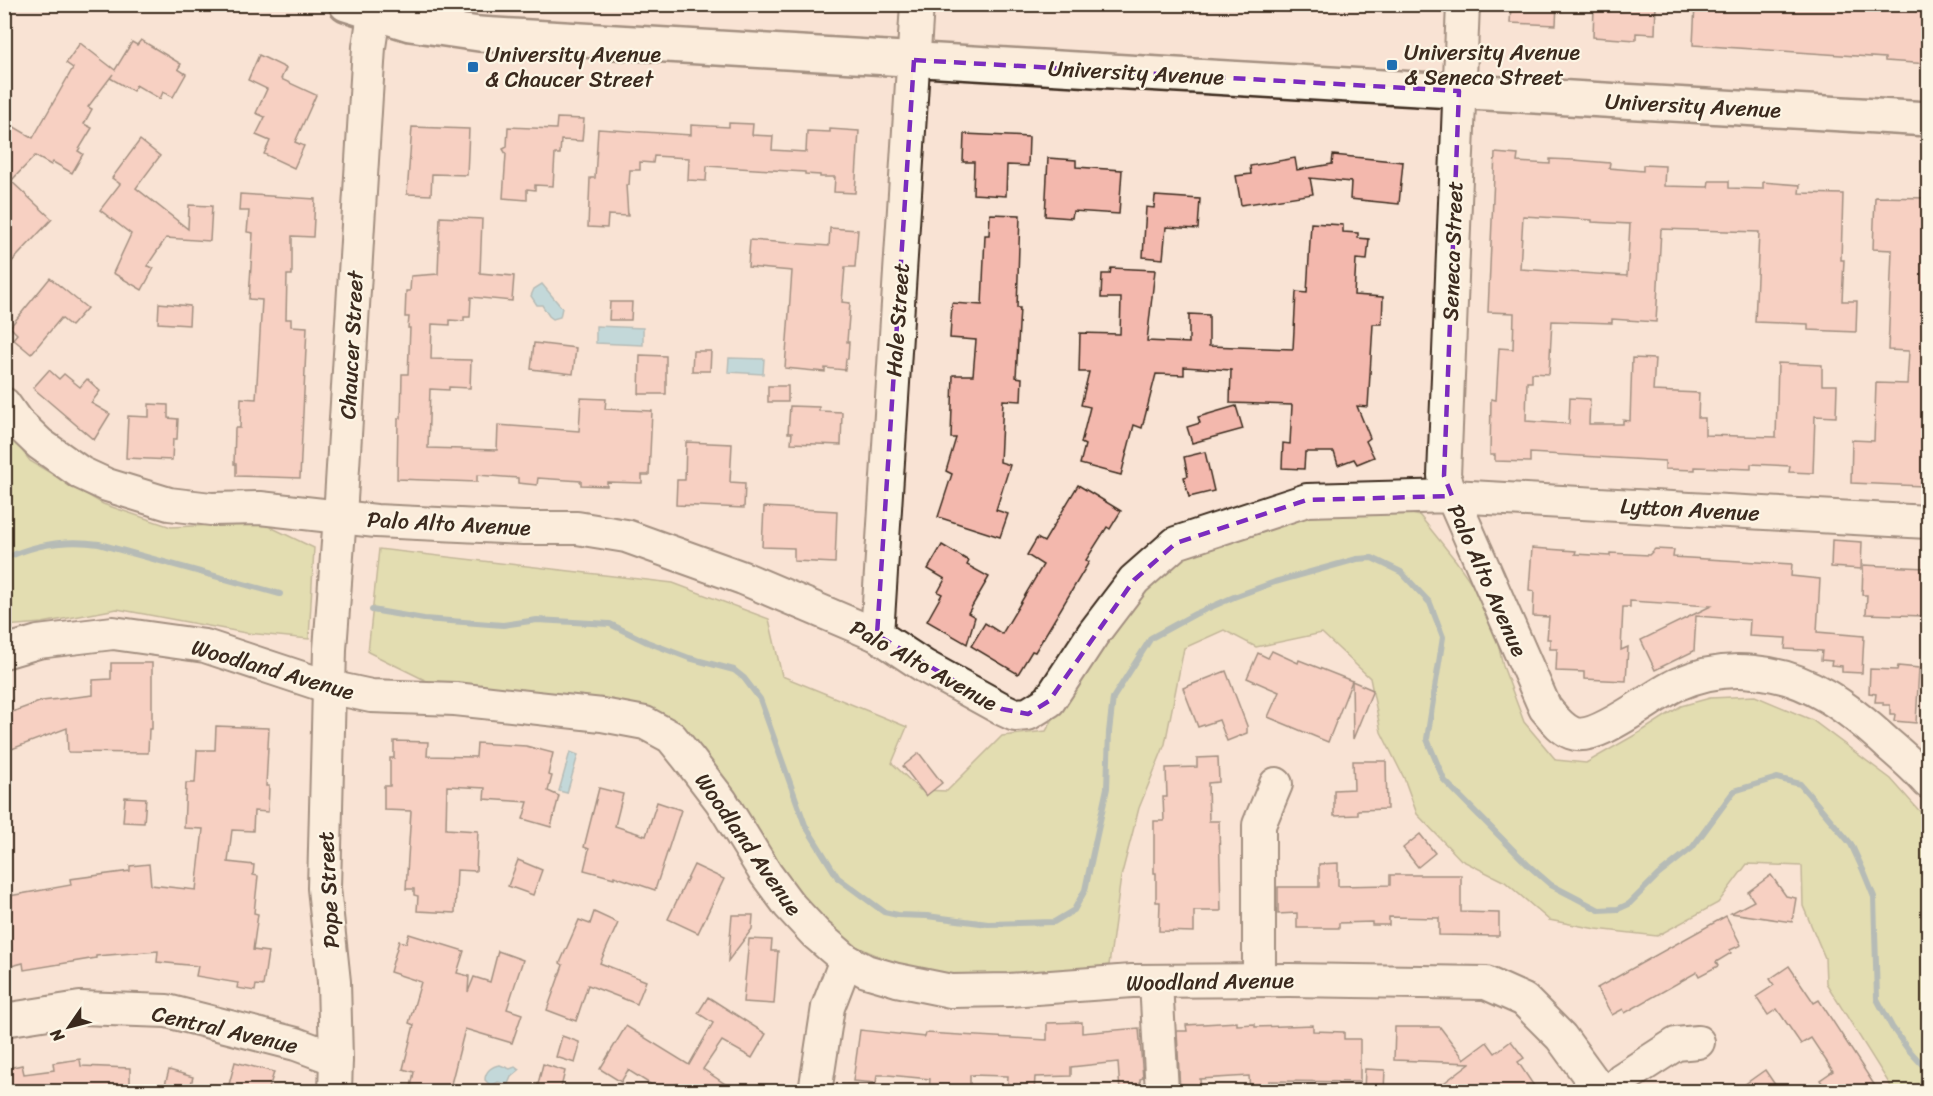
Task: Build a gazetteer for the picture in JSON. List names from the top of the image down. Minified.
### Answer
{"streets":{"main road":["University Avenue"],"street":["Seneca Street","Hale Street","Chaucer Street","Lytton Avenue","Palo Alto Avenue","Woodland Avenue","Pope Street","Central Avenue"]},"crossings":[["University Avenue","Seneca Street"],["University Avenue","Hale Street"],["University Avenue","Chaucer Street"],["Seneca Street","Lytton Avenue"],["Seneca Street","Palo Alto Avenue"],["Hale Street","Palo Alto Avenue"],["Chaucer Street","Palo Alto Avenue"],["Chaucer Street","Woodland Avenue"],["Chaucer Street","Pope Street"],["Lytton Avenue","Palo Alto Avenue"],["Woodland Avenue","Pope Street"],["Pope Street","Central Avenue"]],"places":{"transit":["University Avenue & Seneca Street","University Avenue & Chaucer Street"]},"north":"bottom left"}
